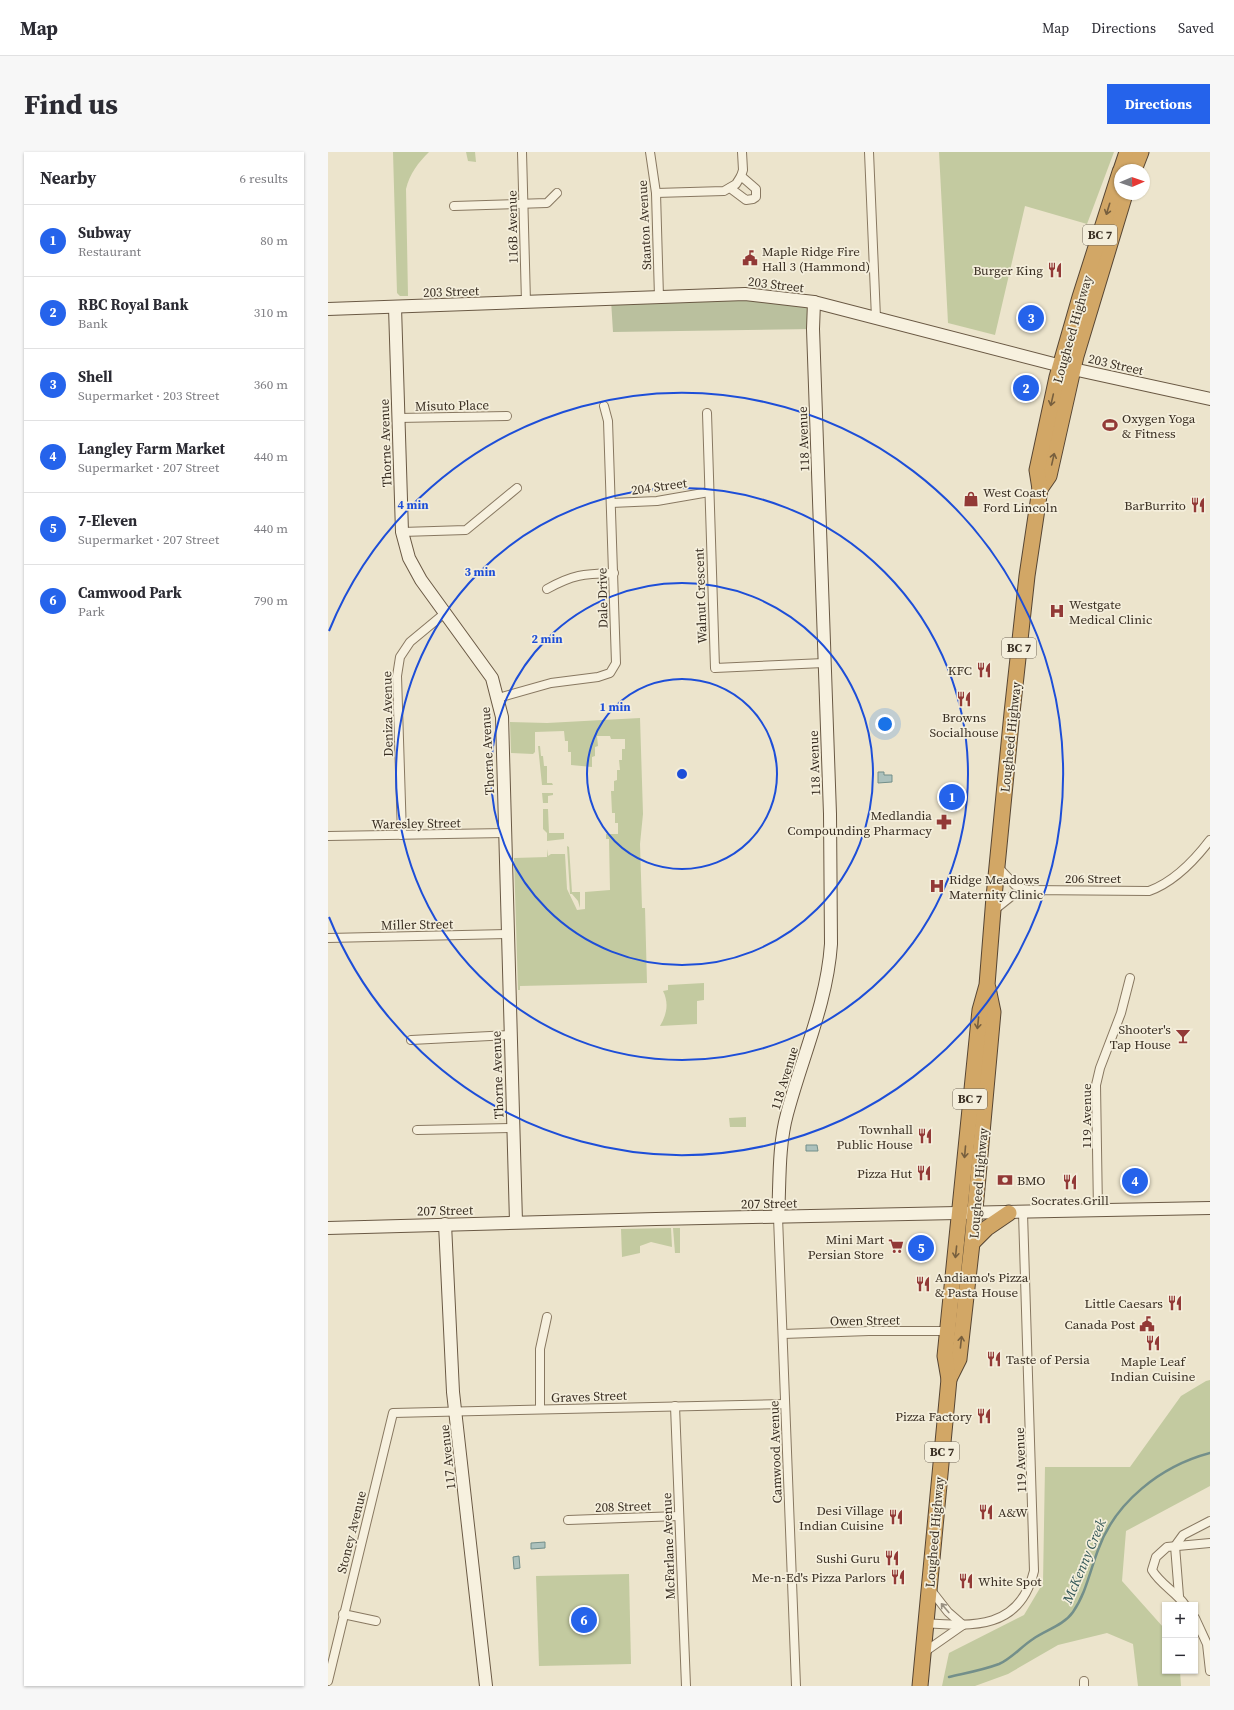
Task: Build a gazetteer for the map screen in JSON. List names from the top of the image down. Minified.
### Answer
{"streets":{"highway":["BC 7","Lougheed Highway"],"street":["Stanton Avenue","116B Avenue","203 Street","Misuto Place","118 Avenue","Thorne Avenue","204 Street","Walnut Crescent","Dale Drive","Deniza Avenue","Waresley Street","206 Street","Miller Street","119 Avenue","207 Street","Owen Street","Graves Street","Camwood Avenue","117 Avenue","208 Street","Stoney Avenue","McFarlane Avenue"]},"crossings":[["Stanton Avenue","203 Street"],["116B Avenue","203 Street"],["203 Street","Lougheed Highway"],["203 Street","118 Avenue"],["203 Street","Thorne Avenue"],["Lougheed Highway","206 Street"],["Lougheed Highway","119 Avenue"],["Lougheed Highway","207 Street"],["Lougheed Highway","Owen Street"],["Misuto Place","Thorne Avenue"],["118 Avenue","Walnut Crescent"],["118 Avenue","207 Street"],["118 Avenue","Camwood Avenue"],["Thorne Avenue","Dale Drive"],["Thorne Avenue","Deniza Avenue"],["Thorne Avenue","Waresley Street"],["Thorne Avenue","Miller Street"],["Thorne Avenue","207 Street"],["204 Street","Walnut Crescent"],["204 Street","Dale Drive"],["Deniza Avenue","Waresley Street"],["119 Avenue","207 Street"],["207 Street","Camwood Avenue"],["207 Street","117 Avenue"],["Owen Street","Camwood Avenue"],["Graves Street","Camwood Avenue"],["Graves Street","117 Avenue"],["Graves Street","Stoney Avenue"],["Graves Street","McFarlane Avenue"],["208 Street","McFarlane Avenue"]],"water":["McKenny Creek"],"places":{"public building":["Maple Ridge Fire Hall 3 (Hammond)","Canada Post"],"restaurant":["Burger King","BarBurrito","KFC","Browns Socialhouse","Townhall Public House","Pizza Hut","Socrates Grill","Andiamo's Pizza & Pasta House","Little Caesars","Maple Leaf Indian Cuisine","Taste of Persia","Pizza Factory","A&W","Desi Village Indian Cuisine","Sushi Guru","Me-n-Ed's Pizza Parlors","White Spot"],"sports":["Oxygen Yoga & Fitness"],"shop":["West Coast Ford Lincoln"],"hospital":["Westgate Medical Clinic","Ridge Meadows Maternity Clinic"],"pharmacy":["Medlandia Compounding Pharmacy"],"bar":["Shooter's Tap House"],"bank":["BMO"],"supermarket":["Mini Mart Persian Store"]},"north":"right","page":{"header":"Map","nav":["Map","Directions","Saved"],"buttons":"Directions","title":"Find us","heading":["Nearby","6 results"],"list":[{"mark":"1","name":"Subway","note":"Restaurant","value":"80 m"},{"mark":"2","name":"RBC Royal Bank","note":"Bank","value":"310 m"},{"mark":"3","name":"Shell","note":"Supermarket · 203 Street","value":"360 m"},{"mark":"4","name":"Langley Farm Market","note":"Supermarket · 207 Street","value":"440 m"},{"mark":"5","name":"7-Eleven","note":"Supermarket · 207 Street","value":"440 m"},{"mark":"6","name":"Camwood Park","note":"Park","value":"790 m"}],"pins":["3","2","1","4","5","6"],"map_buttons":["+","−"]},"rings":["4 min","3 min","2 min","1 min"]}
